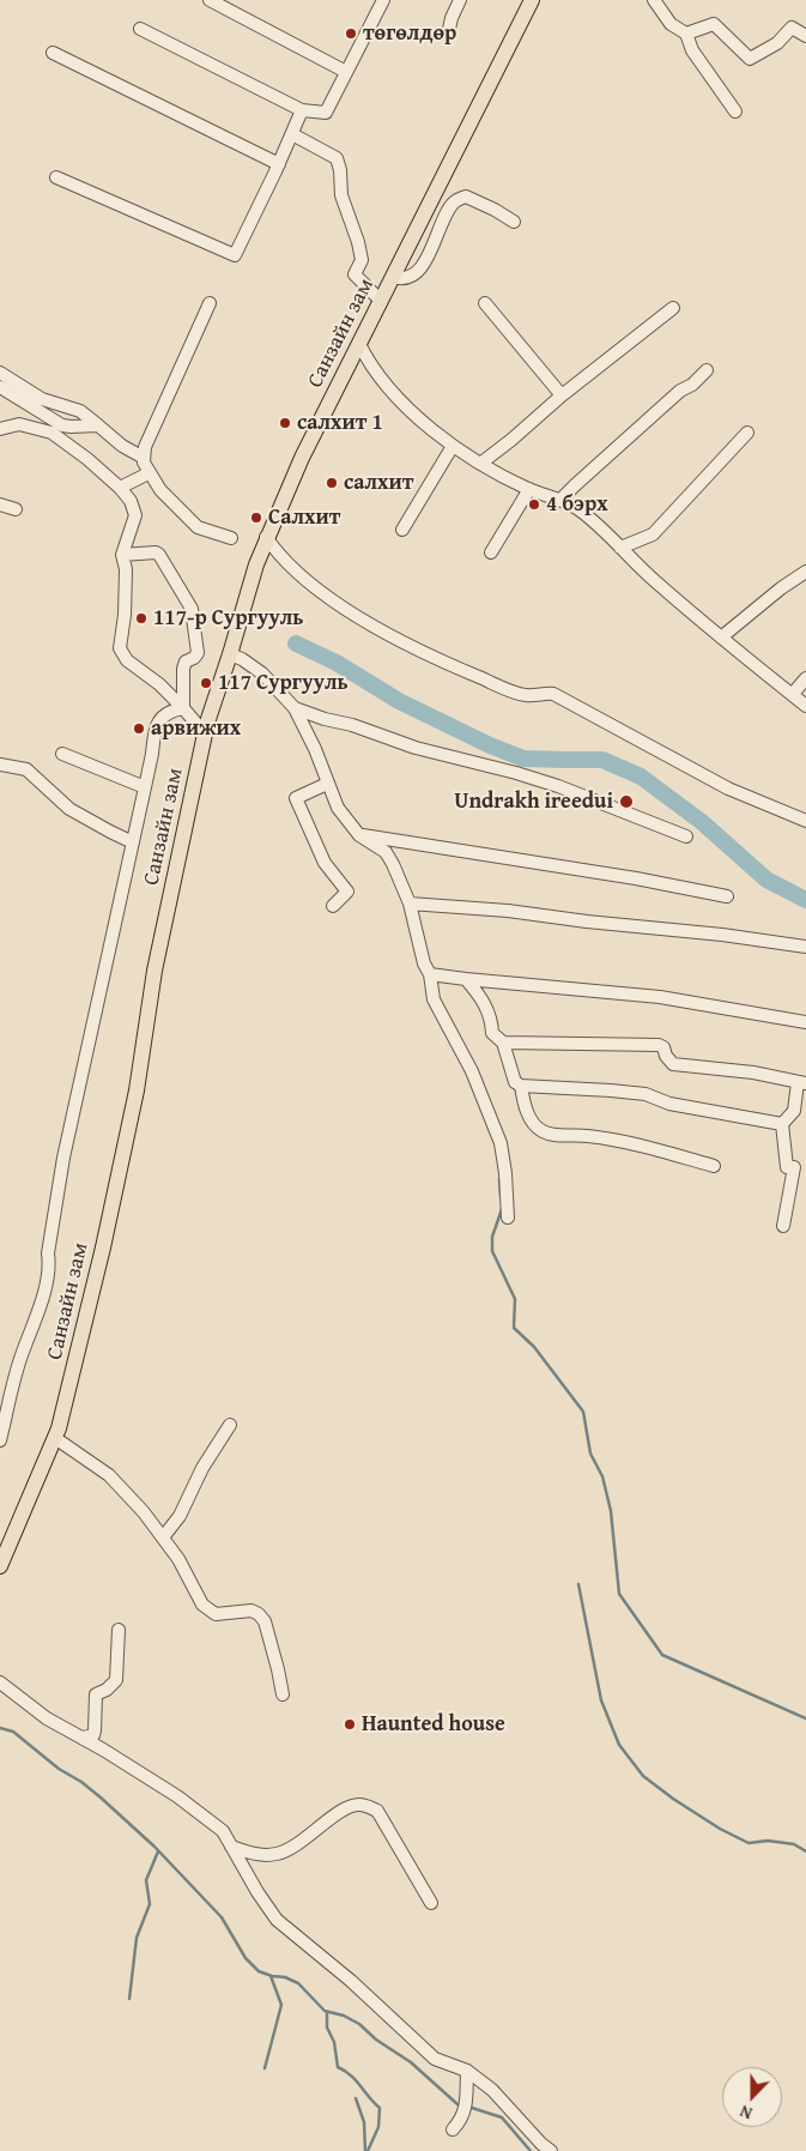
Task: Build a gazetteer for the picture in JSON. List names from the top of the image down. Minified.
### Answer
{"streets":{"main road":["Санзайн зам"]},"places":["төгөлдөр","салхит 1","салхит","4 бэрх","Салхит","117-р Сургууль","117 Сургууль","арвижих","Undrakh ireedui","Haunted house"],"north":"bottom"}
